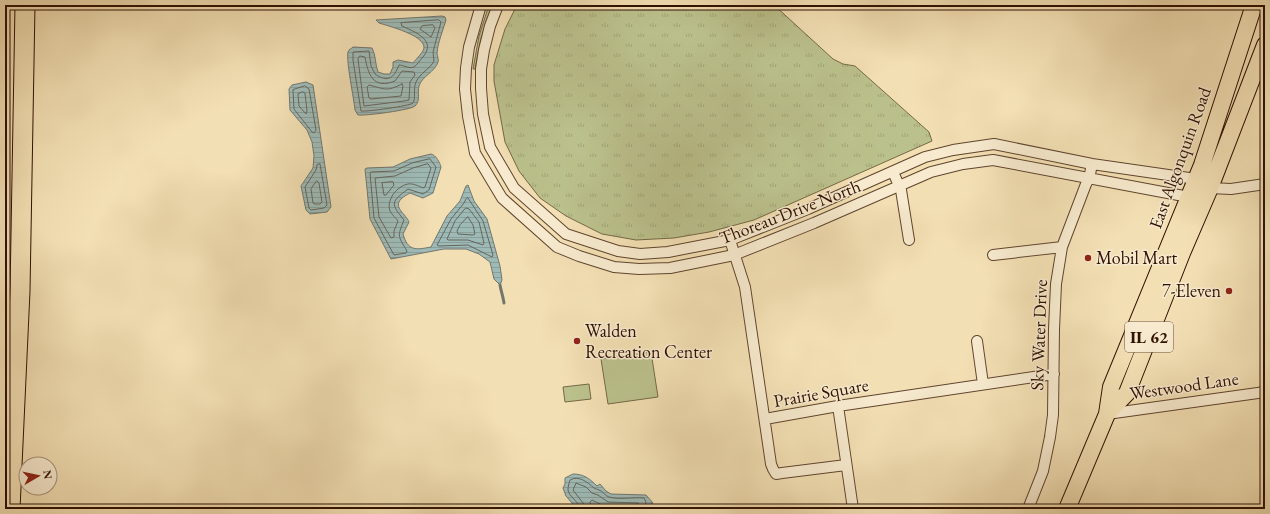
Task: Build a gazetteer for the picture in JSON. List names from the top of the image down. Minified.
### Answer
{"streets":{"main road":["East Algonquin Road","IL 62"],"street":["Thoreau Drive North","Sky Water Drive","Westwood Lane","Prairie Square"]},"crossings":[["East Algonquin Road","Thoreau Drive North"],["East Algonquin Road","Westwood Lane"],["Thoreau Drive North","Sky Water Drive"],["Sky Water Drive","Prairie Square"]],"places":["Mobil Mart","7-Eleven","Walden Recreation Center"],"north":"right"}
